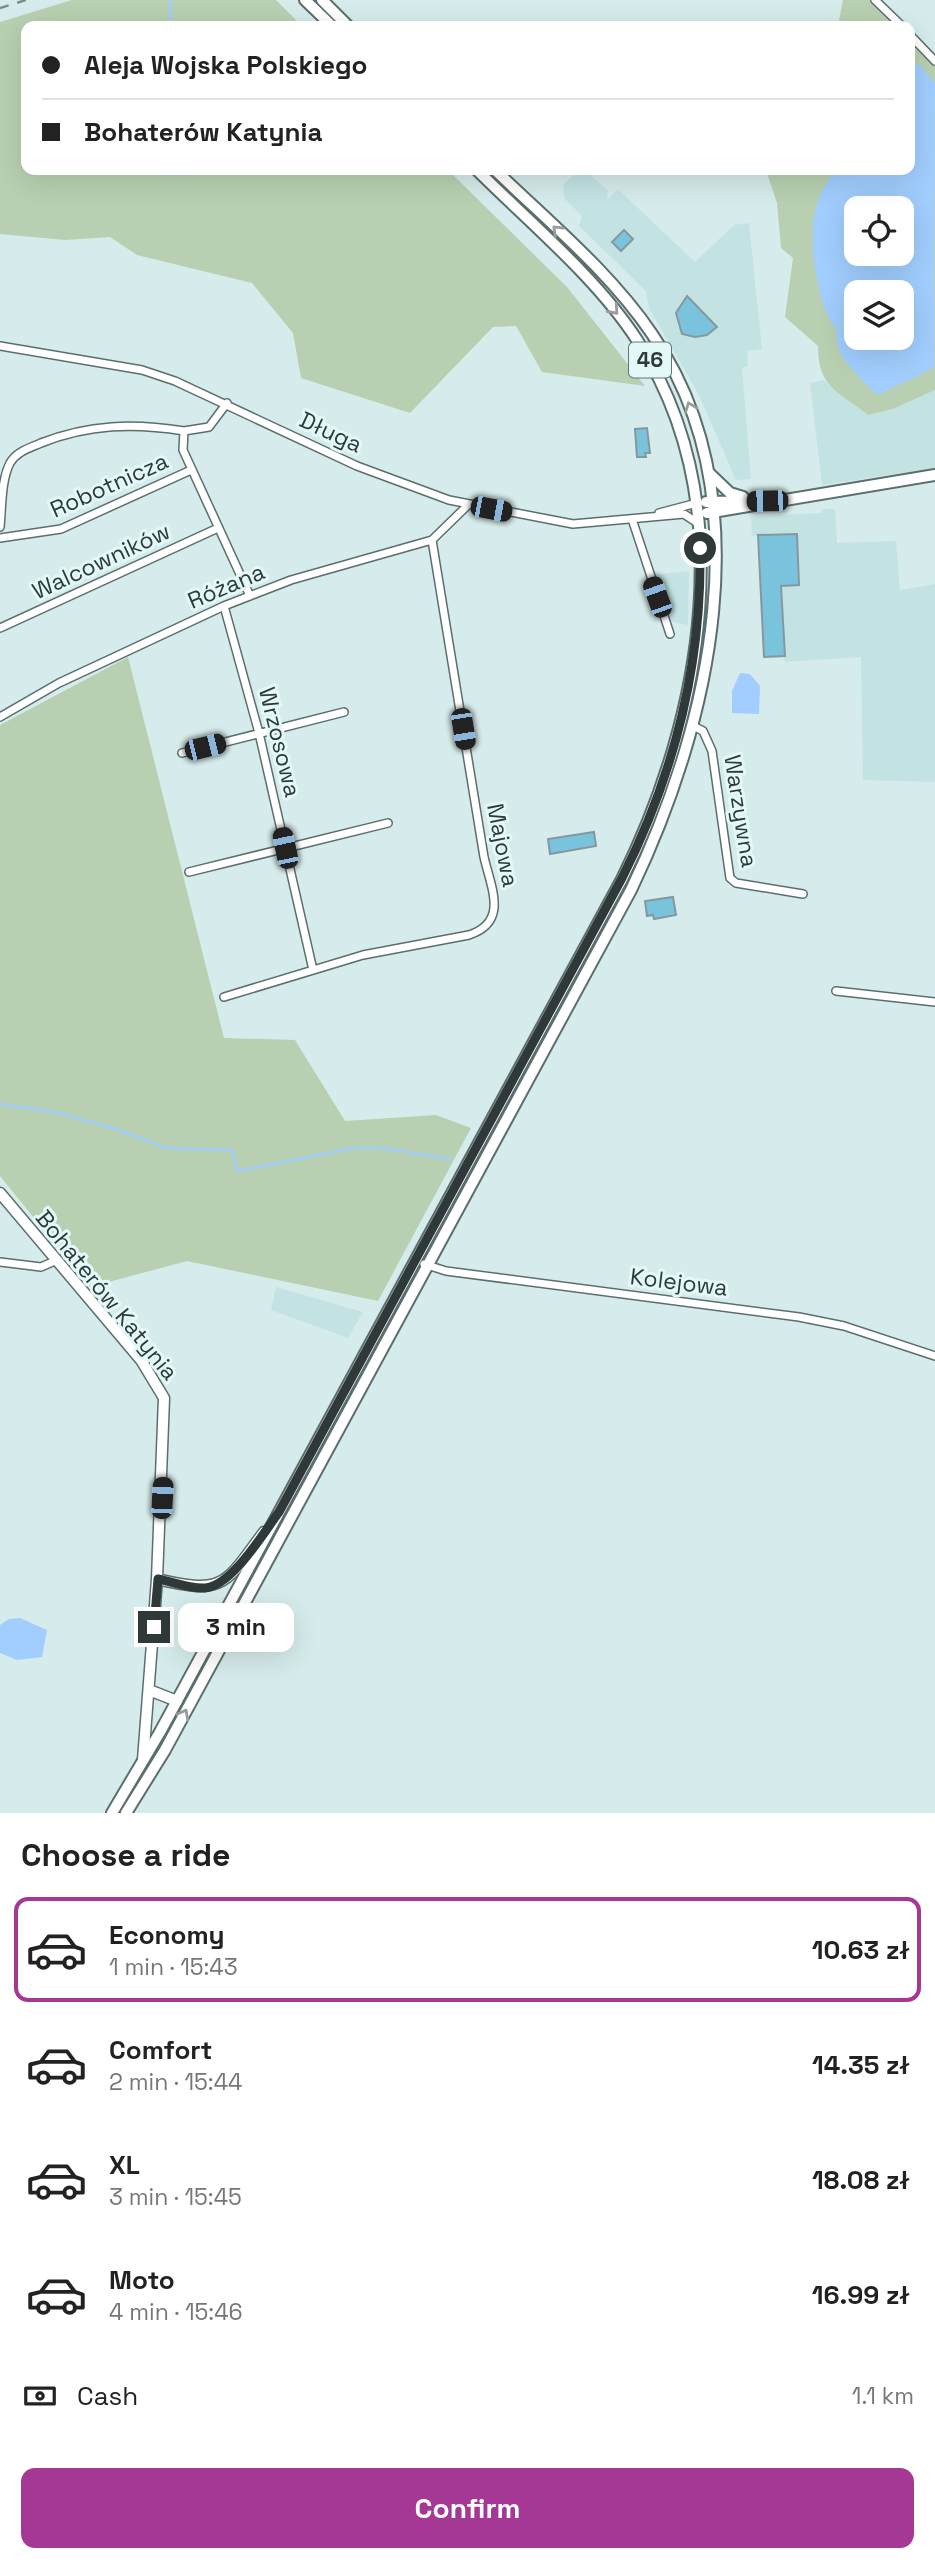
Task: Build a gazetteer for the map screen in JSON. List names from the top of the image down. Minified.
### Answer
{"streets":{"main road":["46"],"street":["Długa","Robotnicza","Walcowników","Różana","Wrzosowa","Warzywna","Majowa","Kolejowa","Bohaterów Katynia"]},"crossings":[["46","Długa"],["Długa","Różana"],["Różana","Wrzosowa"],["Różana","Majowa"],["Wrzosowa","Majowa"]],"page":{"banner":["Aleja Wojska Polskiego","Bohaterów Katynia"],"bubble":"3 min","heading":"Choose a ride","list":[{"name":"Economy","note":"1 min · 15:43","value":"10.63 zł"},{"name":"Comfort","note":"2 min · 15:44","value":"14.35 zł"},{"name":"XL","note":"3 min · 15:45","value":"18.08 zł"},{"name":"Moto","note":"4 min · 15:46","value":"16.99 zł"}],"pay":["Cash","1.1 km"],"buttons":"Confirm"}}
